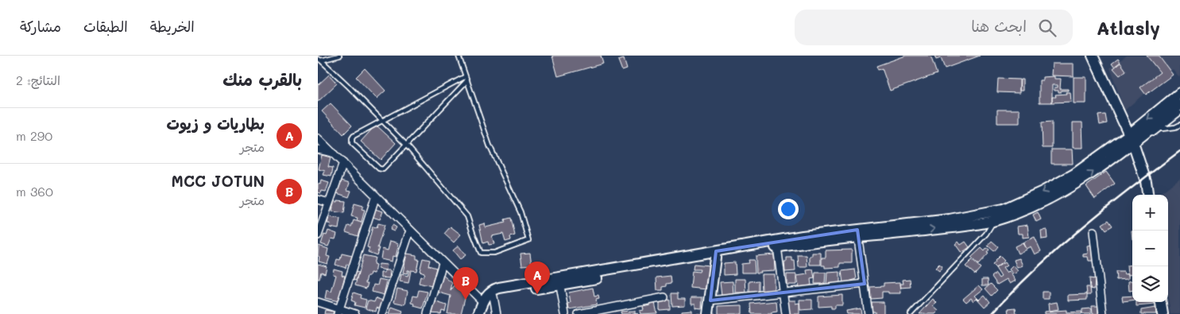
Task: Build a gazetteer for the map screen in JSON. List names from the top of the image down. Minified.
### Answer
{"page":{"header":"Atlasly","search":"ابحث هنا","nav":["الخريطة","الطبقات","مشاركة"],"heading":["بالقرب منك","النتائج: 2"],"list":[{"mark":"A","name":"بطاريات و زيوت","note":"متجر","value":"290 m"},{"mark":"B","name":"MCC JOTUN","note":"متجر","value":"360 m"}],"map_buttons":["+","−"],"pins":["A","B"]}}
